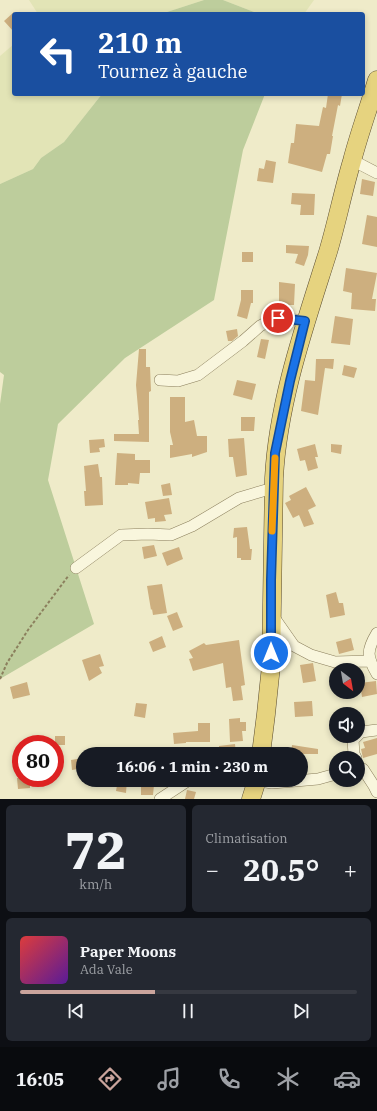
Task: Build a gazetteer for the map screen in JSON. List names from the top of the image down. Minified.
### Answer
{"north":"bottom right","page":{"turn":["210 m","Tournez à gauche"],"limit":"80","trip":"16:06 · 1 min · 230 m","tile":[["72","km/h"],"Climatisation"],"heat":["−","20.5°","+"],"song":["Paper Moons","Ada Vale"],"tabs":"16:05"}}
